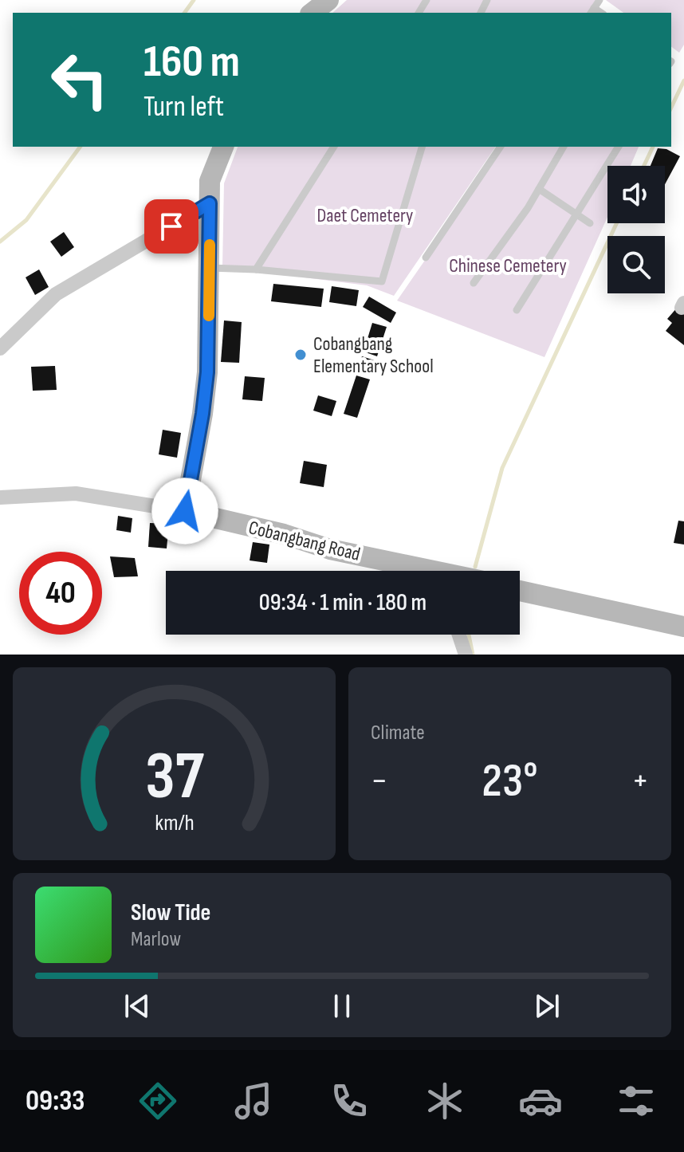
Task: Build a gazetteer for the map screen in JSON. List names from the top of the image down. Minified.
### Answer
{"streets":{"street":["Cobangbang Road"]},"parks":["Daet Cemetery","Chinese Cemetery"],"places":["Cobangbang Elementary School"],"page":{"turn":["160 m","Turn left"],"limit":"40","trip":"09:34 · 1 min · 180 m","tile":"Climate","heat":["−","23°","+"],"song":["Slow Tide","Marlow"],"tabs":"09:33","gauge":["37","km/h"]}}
